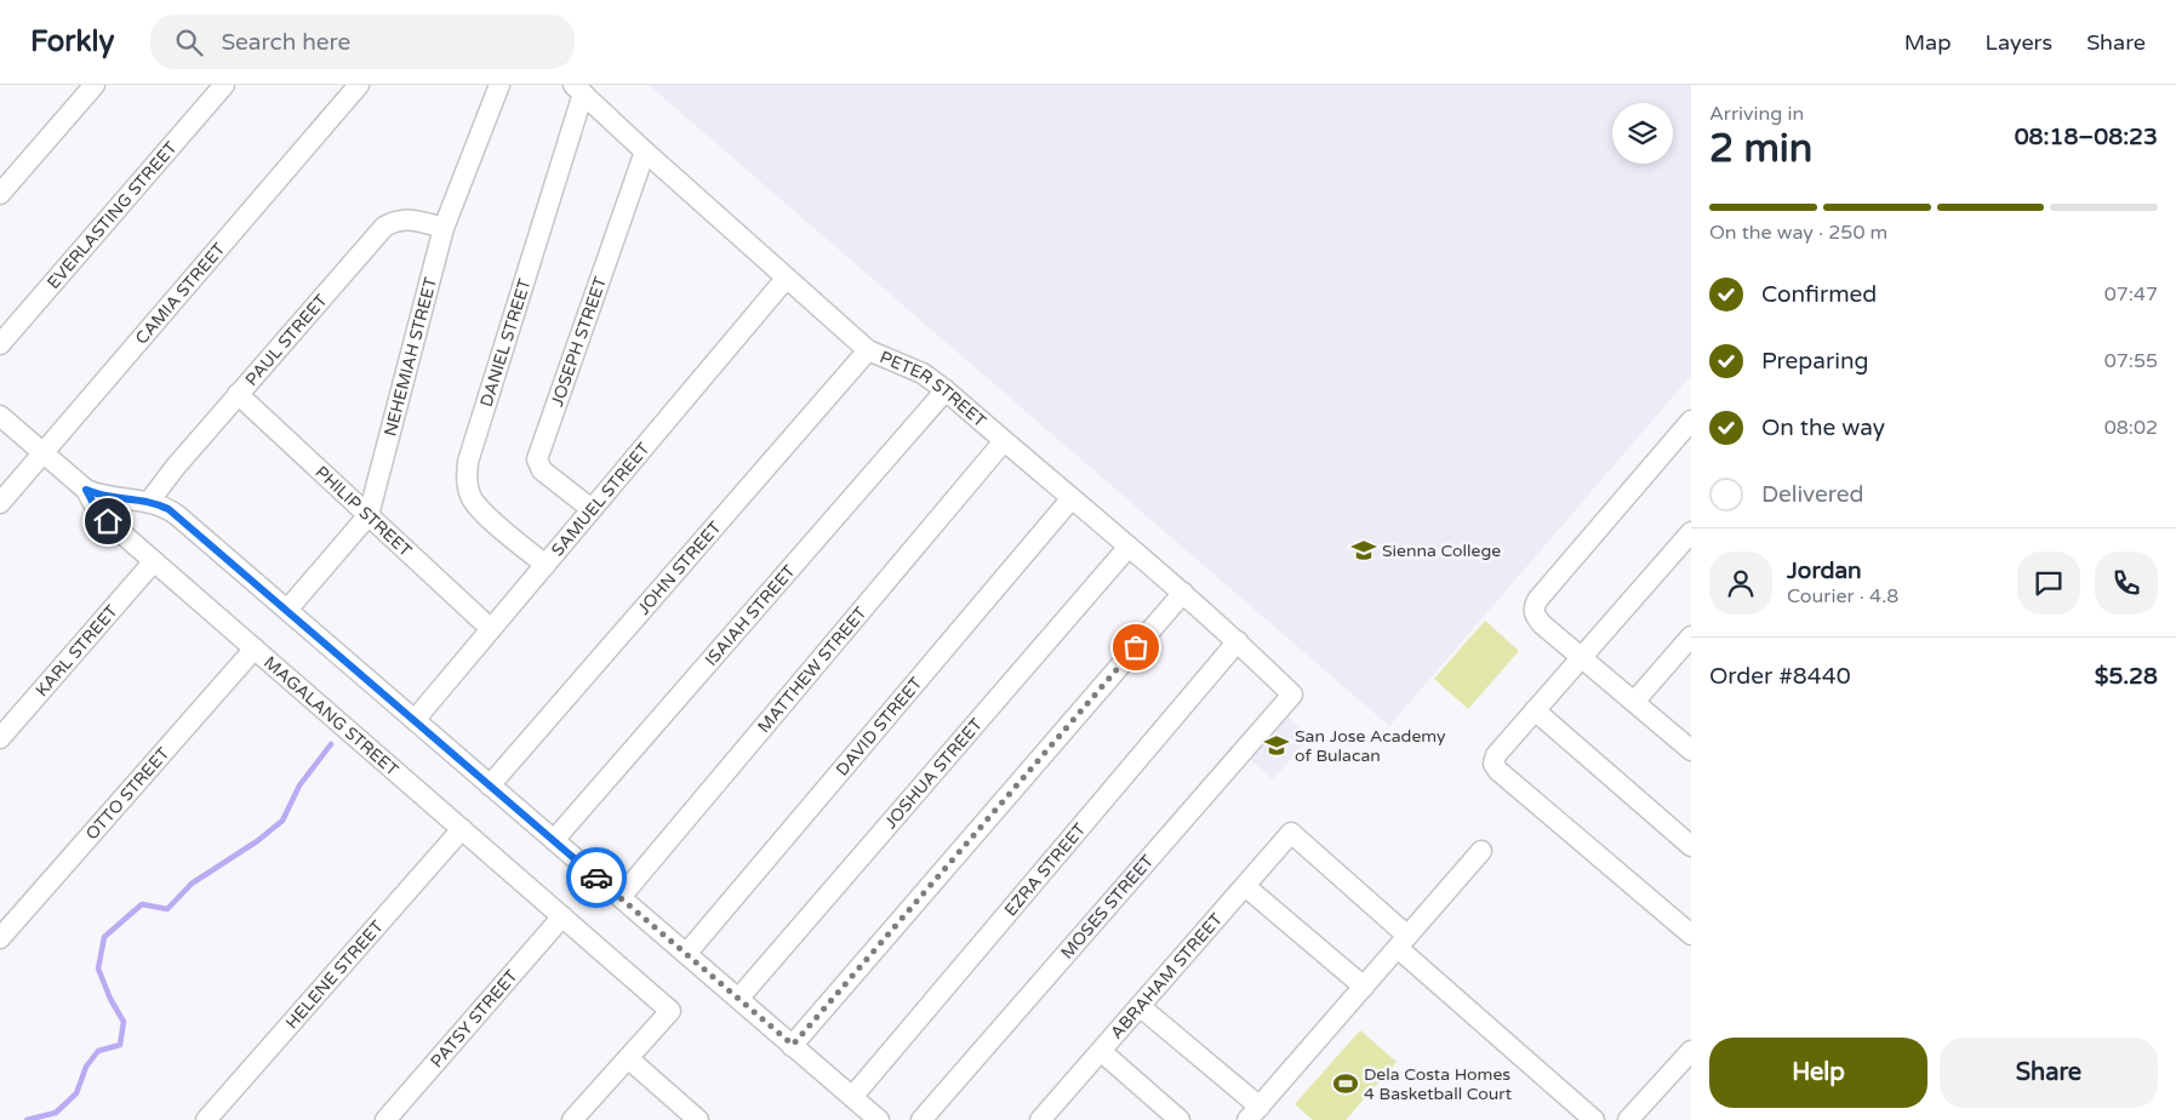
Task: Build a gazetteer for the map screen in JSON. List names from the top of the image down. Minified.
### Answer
{"streets":{"street":["EVERLASTING STREET","CAMIA STREET","PAUL STREET","JOSEPH STREET","DANIEL STREET","NEHEMIAH STREET","PETER STREET","SAMUEL STREET","PHILIP STREET","JOHN STREET","ISAIAH STREET","KARL STREET","MATTHEW STREET","MAGALANG STREET","DAVID STREET","JOSHUA STREET","OTTO STREET","EZRA STREET","MOSES STREET","HELENE STREET","ABRAHAM STREET","PATSY STREET"]},"crossings":[["CAMIA STREET","MAGALANG STREET"],["PAUL STREET","NEHEMIAH STREET"],["PAUL STREET","PHILIP STREET"],["JOSEPH STREET","PETER STREET"],["JOSEPH STREET","SAMUEL STREET"],["DANIEL STREET","PETER STREET"],["DANIEL STREET","SAMUEL STREET"],["NEHEMIAH STREET","PHILIP STREET"],["PETER STREET","SAMUEL STREET"],["PETER STREET","JOHN STREET"],["PETER STREET","ISAIAH STREET"],["PETER STREET","MATTHEW STREET"],["PETER STREET","DAVID STREET"],["PETER STREET","JOSHUA STREET"],["PETER STREET","EZRA STREET"],["PETER STREET","MOSES STREET"],["SAMUEL STREET","PHILIP STREET"],["KARL STREET","MAGALANG STREET"],["MAGALANG STREET","OTTO STREET"],["MAGALANG STREET","HELENE STREET"],["MAGALANG STREET","PATSY STREET"]],"places":{"school or university":["Sienna College","San Jose Academy of Bulacan"],"sports":["Dela Costa Homes 4 Basketball Court"]},"page":{"header":"Forkly","search":"Search here","nav":["Map","Layers","Share"],"heading":["2 min","Arriving in","08:18–08:23"],"panel":["Jordan","Courier · 4.8","Order #8440","$5.28"],"bar":"On the way · 250 m","list":[["Confirmed","07:47"],["Preparing","07:55"],["On the way","08:02"],"Delivered"],"buttons":["Help","Share"]}}
